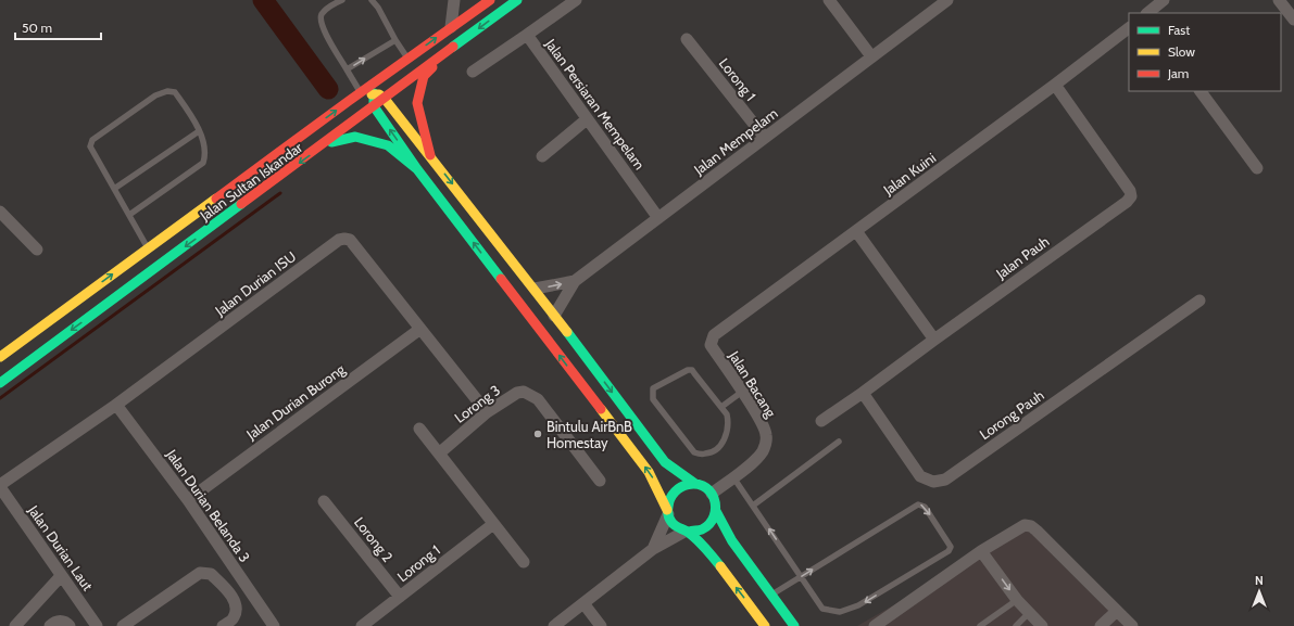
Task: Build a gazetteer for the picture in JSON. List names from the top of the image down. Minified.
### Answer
{"streets":{"street":["Lorong 1","Jalan Persiaran Mempelam","Jalan Mempelam","Jalan Kuini","Jalan Sultan Iskandar","Jalan Pauh","Jalan Durian ISU","Jalan Bacang","Jalan Durian Burong","Lorong 3","Lorong Pauh","Jalan Durian Belanda 3","Lorong 2","Jalan Durian Laut"]},"crossings":[["Lorong 1","Jalan Mempelam"],["Lorong 1","Lorong 2"],["Jalan Persiaran Mempelam","Jalan Mempelam"],["Jalan Kuini","Jalan Pauh"],["Jalan Kuini","Jalan Bacang"],["Jalan Pauh","Lorong Pauh"],["Jalan Durian ISU","Jalan Durian Burong"],["Jalan Durian ISU","Lorong 3"],["Jalan Durian ISU","Jalan Durian Belanda 3"],["Jalan Durian ISU","Jalan Durian Laut"],["Jalan Durian Burong","Jalan Durian Belanda 3"]],"places":["Bintulu AirBnB Homestay"],"legend":["Fast","Slow","Jam"],"scale_bar":"50 m","north":"top"}
